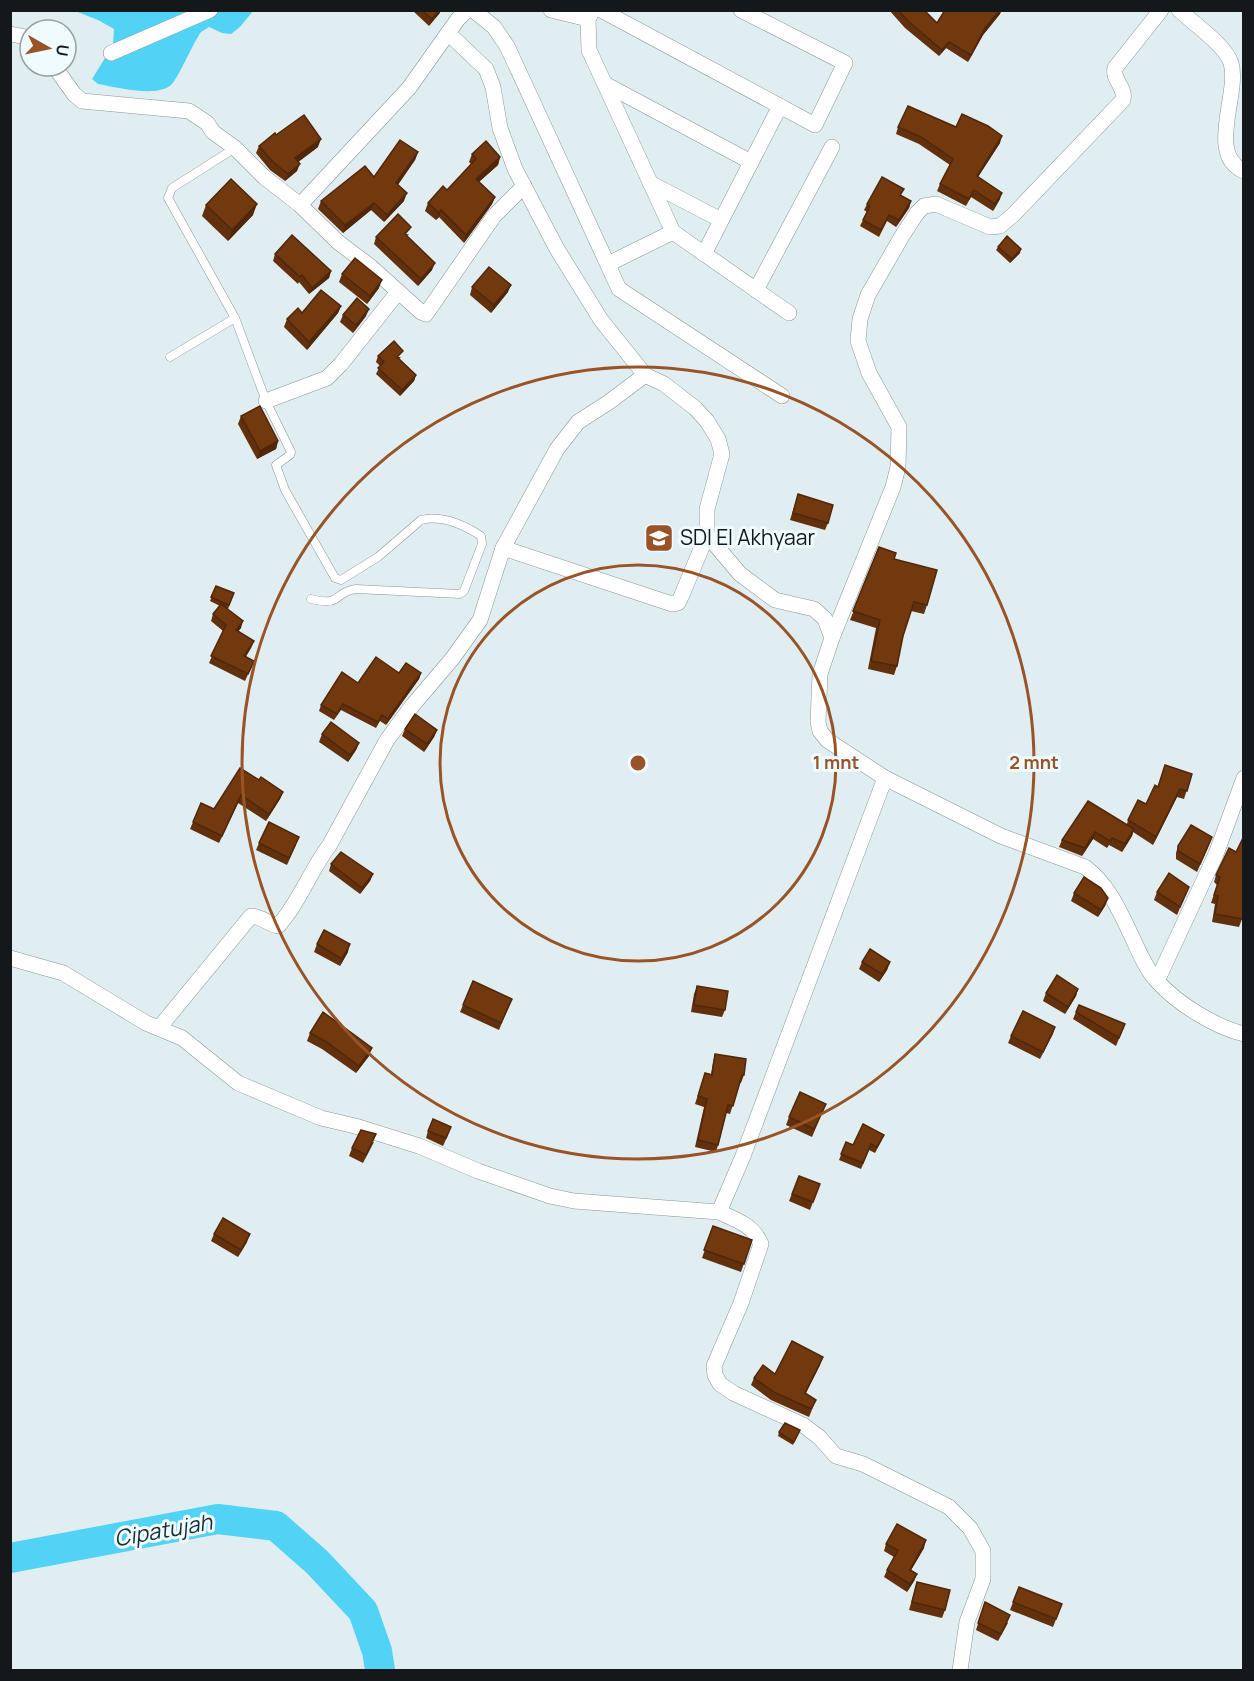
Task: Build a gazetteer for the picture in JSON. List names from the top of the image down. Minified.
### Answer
{"water":["Cipatujah"],"places":{"school or university":["SDI El Akhyaar"]},"north":"right","rings":["1 mnt","2 mnt"]}
